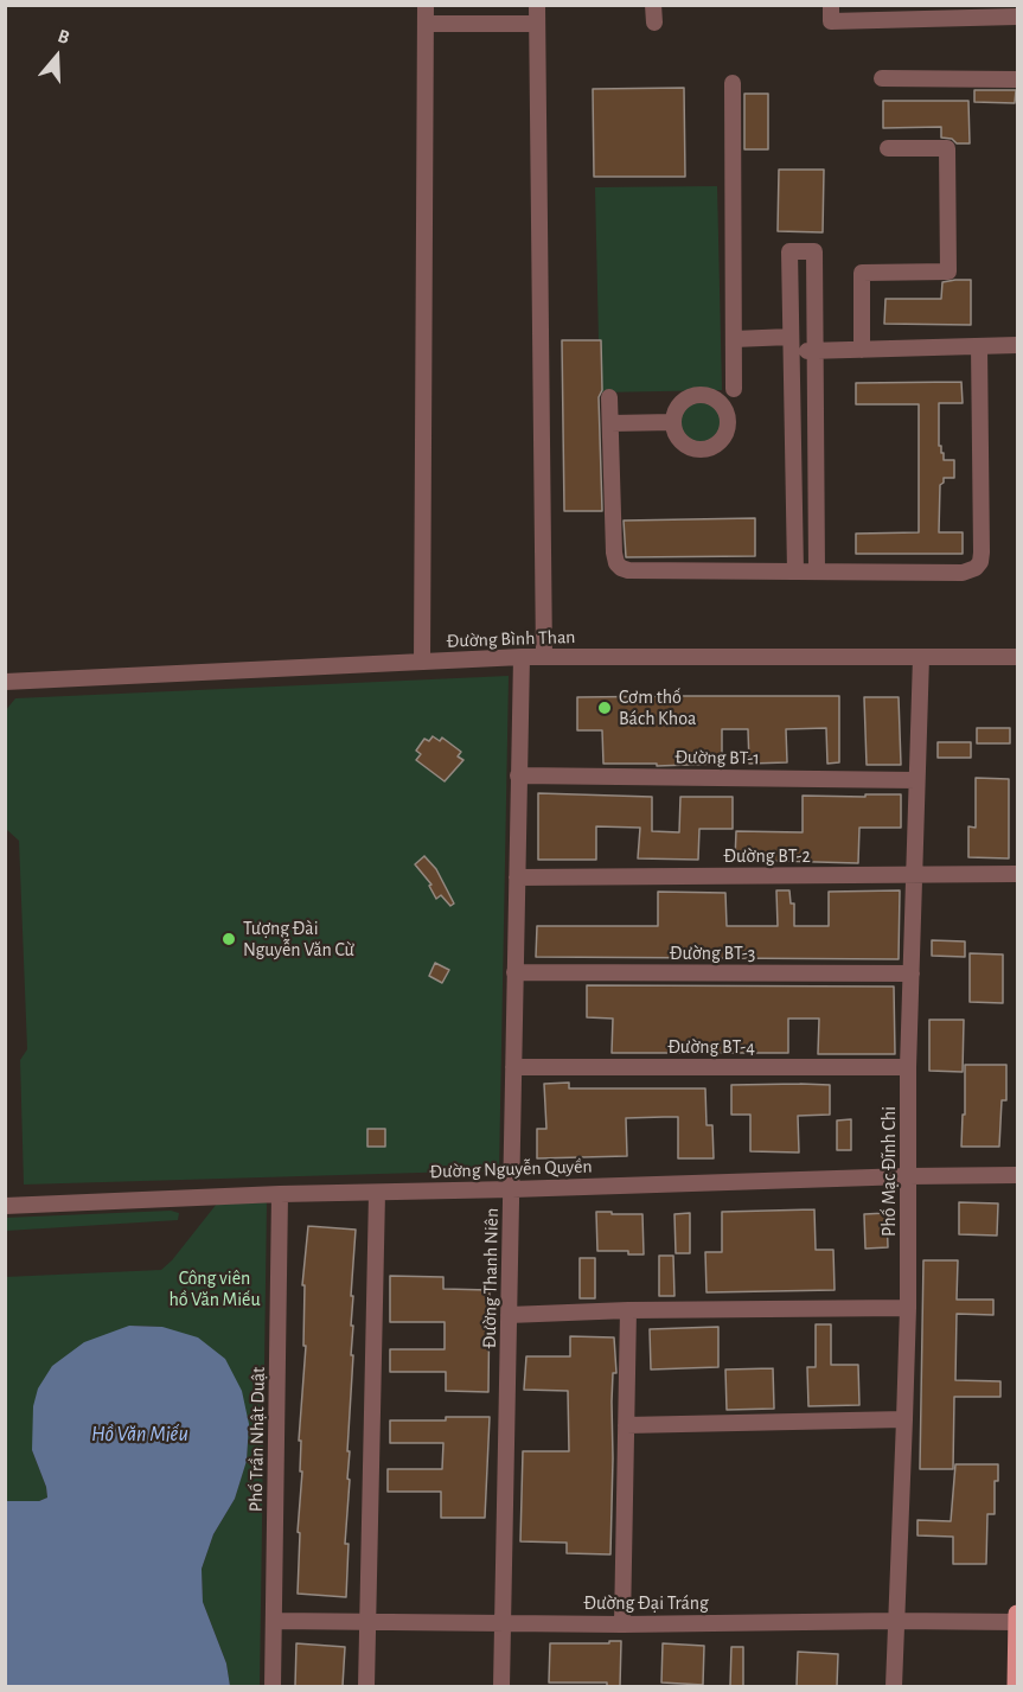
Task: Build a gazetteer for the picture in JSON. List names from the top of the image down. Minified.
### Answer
{"streets":{"street":["Đường Bình Than","Đường BT-1","Đường BT-2","Đường BT-3","Đường BT-4","Đường Nguyễn Quyền","Phố Mạc Đĩnh Chi","Đường Thanh Niên","Phố Trần Nhật Duật","Đường Đại Tráng"]},"crossings":[["Đường Bình Than","Phố Mạc Đĩnh Chi"],["Đường Bình Than","Đường Thanh Niên"],["Đường BT-1","Phố Mạc Đĩnh Chi"],["Đường BT-1","Đường Thanh Niên"],["Đường BT-2","Phố Mạc Đĩnh Chi"],["Đường BT-2","Đường Thanh Niên"],["Đường BT-3","Phố Mạc Đĩnh Chi"],["Đường BT-3","Đường Thanh Niên"],["Đường BT-4","Phố Mạc Đĩnh Chi"],["Đường BT-4","Đường Thanh Niên"],["Đường Nguyễn Quyền","Phố Mạc Đĩnh Chi"],["Đường Nguyễn Quyền","Đường Thanh Niên"],["Đường Nguyễn Quyền","Phố Trần Nhật Duật"],["Phố Mạc Đĩnh Chi","Đường Đại Tráng"],["Đường Thanh Niên","Đường Đại Tráng"],["Phố Trần Nhật Duật","Đường Đại Tráng"]],"water":["Hồ Văn Miếu"],"parks":["Công viên hồ Văn Miếu"],"places":["Cơm thố Bách Khoa","Tượng Đài Nguyễn Văn Cừ"],"north":"top"}
